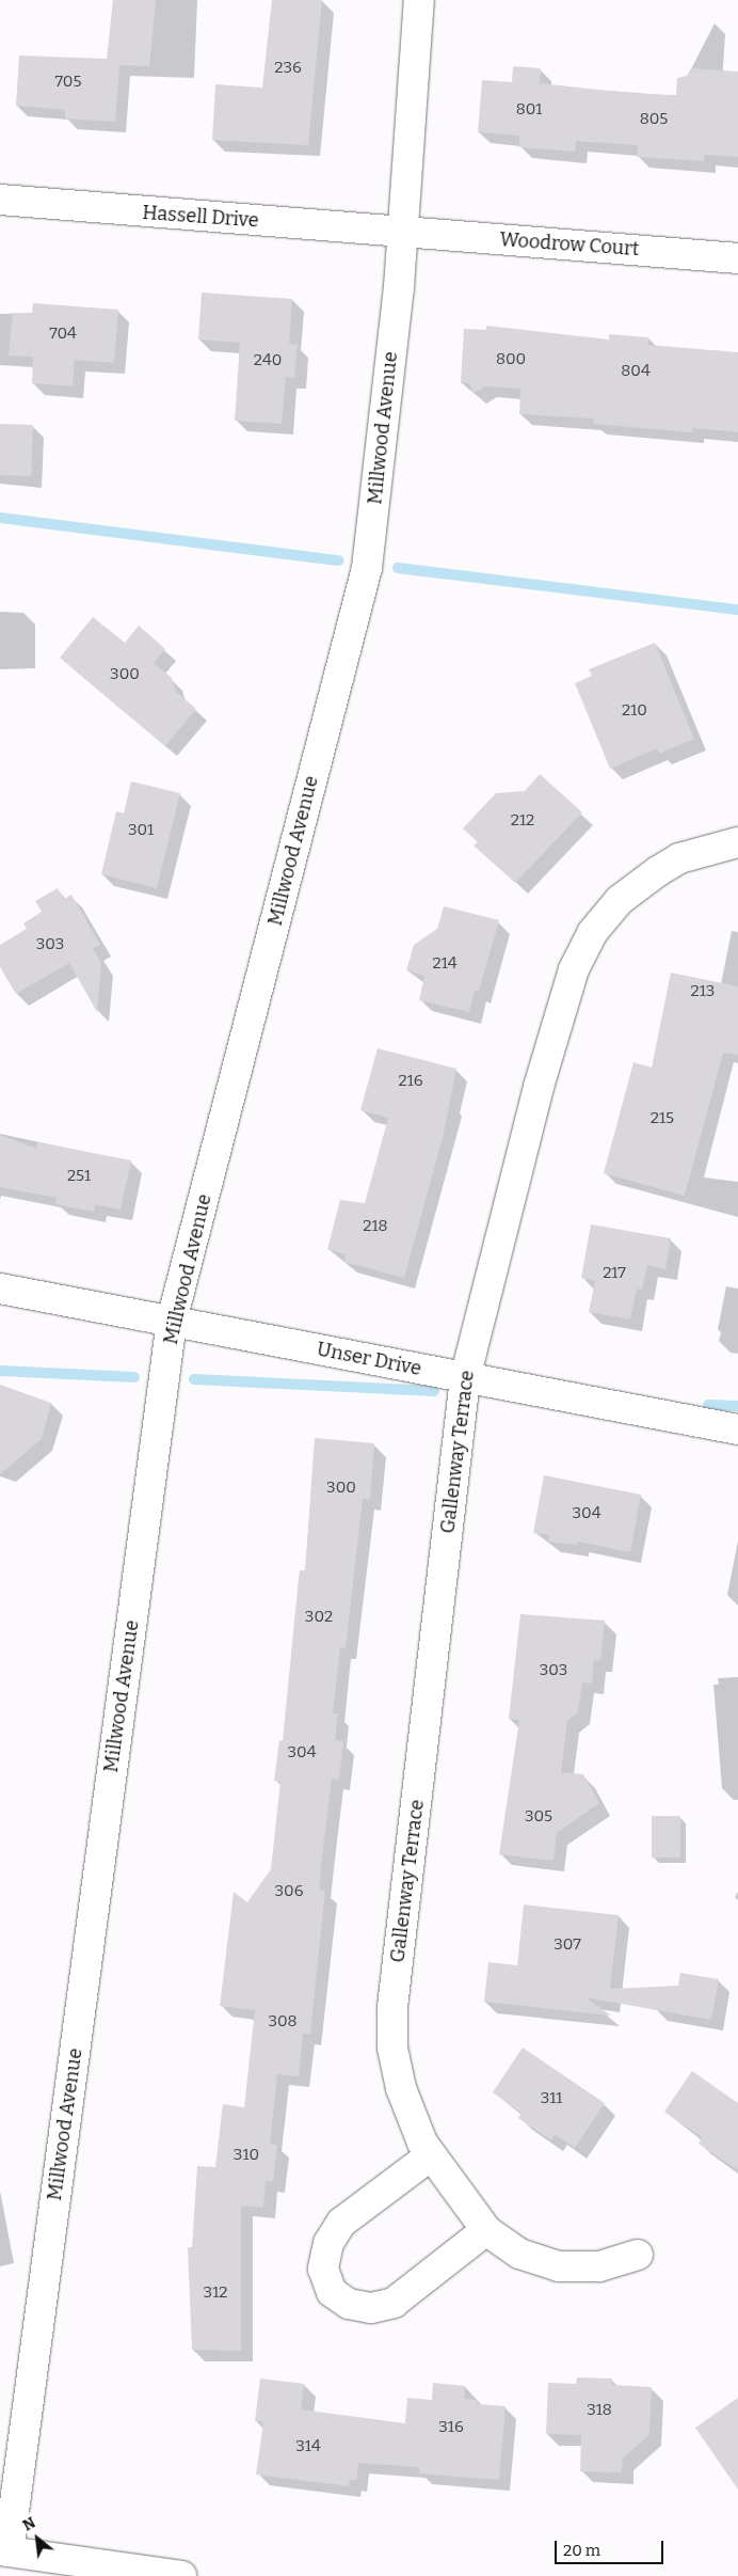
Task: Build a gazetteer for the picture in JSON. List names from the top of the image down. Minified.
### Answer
{"streets":{"street":["Hassell Drive","Woodrow Court","Millwood Avenue","Unser Drive","Gallenway Terrace"]},"crossings":[["Hassell Drive","Woodrow Court"],["Hassell Drive","Millwood Avenue"],["Woodrow Court","Millwood Avenue"],["Millwood Avenue","Unser Drive"],["Unser Drive","Gallenway Terrace"]],"house_numbers":["236","705","801","805","704","800","240","804","300","210","212","301","303","214","213","216","215","251","218","217","300","304","302","303","304","305","306","307","308","311","310","312","318","316","314"],"scale_bar":"20 m","north":"top left"}
